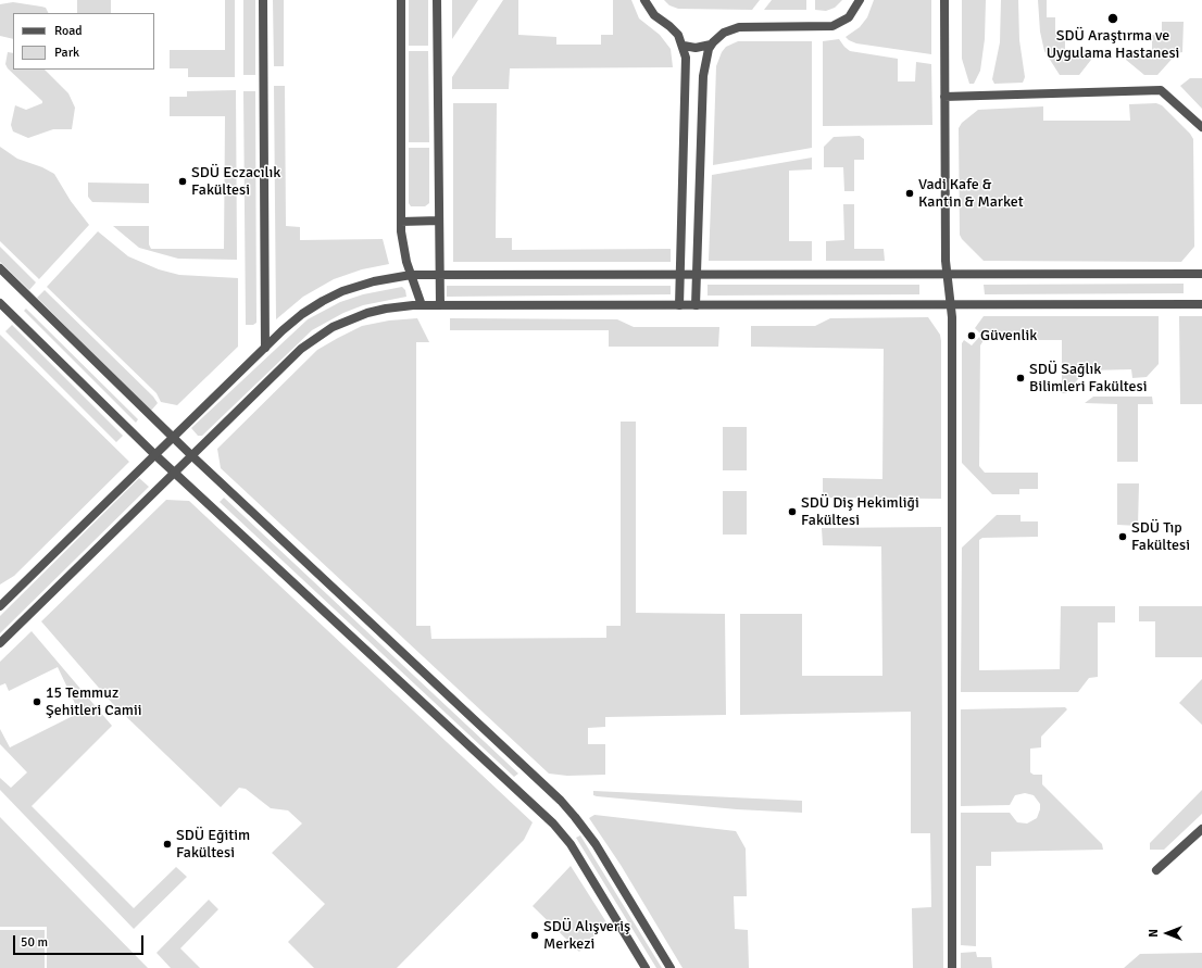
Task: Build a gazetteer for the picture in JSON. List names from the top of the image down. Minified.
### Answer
{"places":["SDÜ Araştırma ve Uygulama Hastanesi","SDÜ Eczacılık Fakültesi","Vadi Kafe & Kantin & Market","Güvenlik","SDÜ Sağlık Bilimleri Fakültesi","SDÜ Diş Hekimliği Fakültesi","SDÜ Tıp Fakültesi","15 Temmuz Şehitleri Camii","SDÜ Eğitim Fakültesi","SDÜ Alışveriş Merkezi"],"legend":["Road","Park"],"scale_bar":"50 m","north":"left"}
